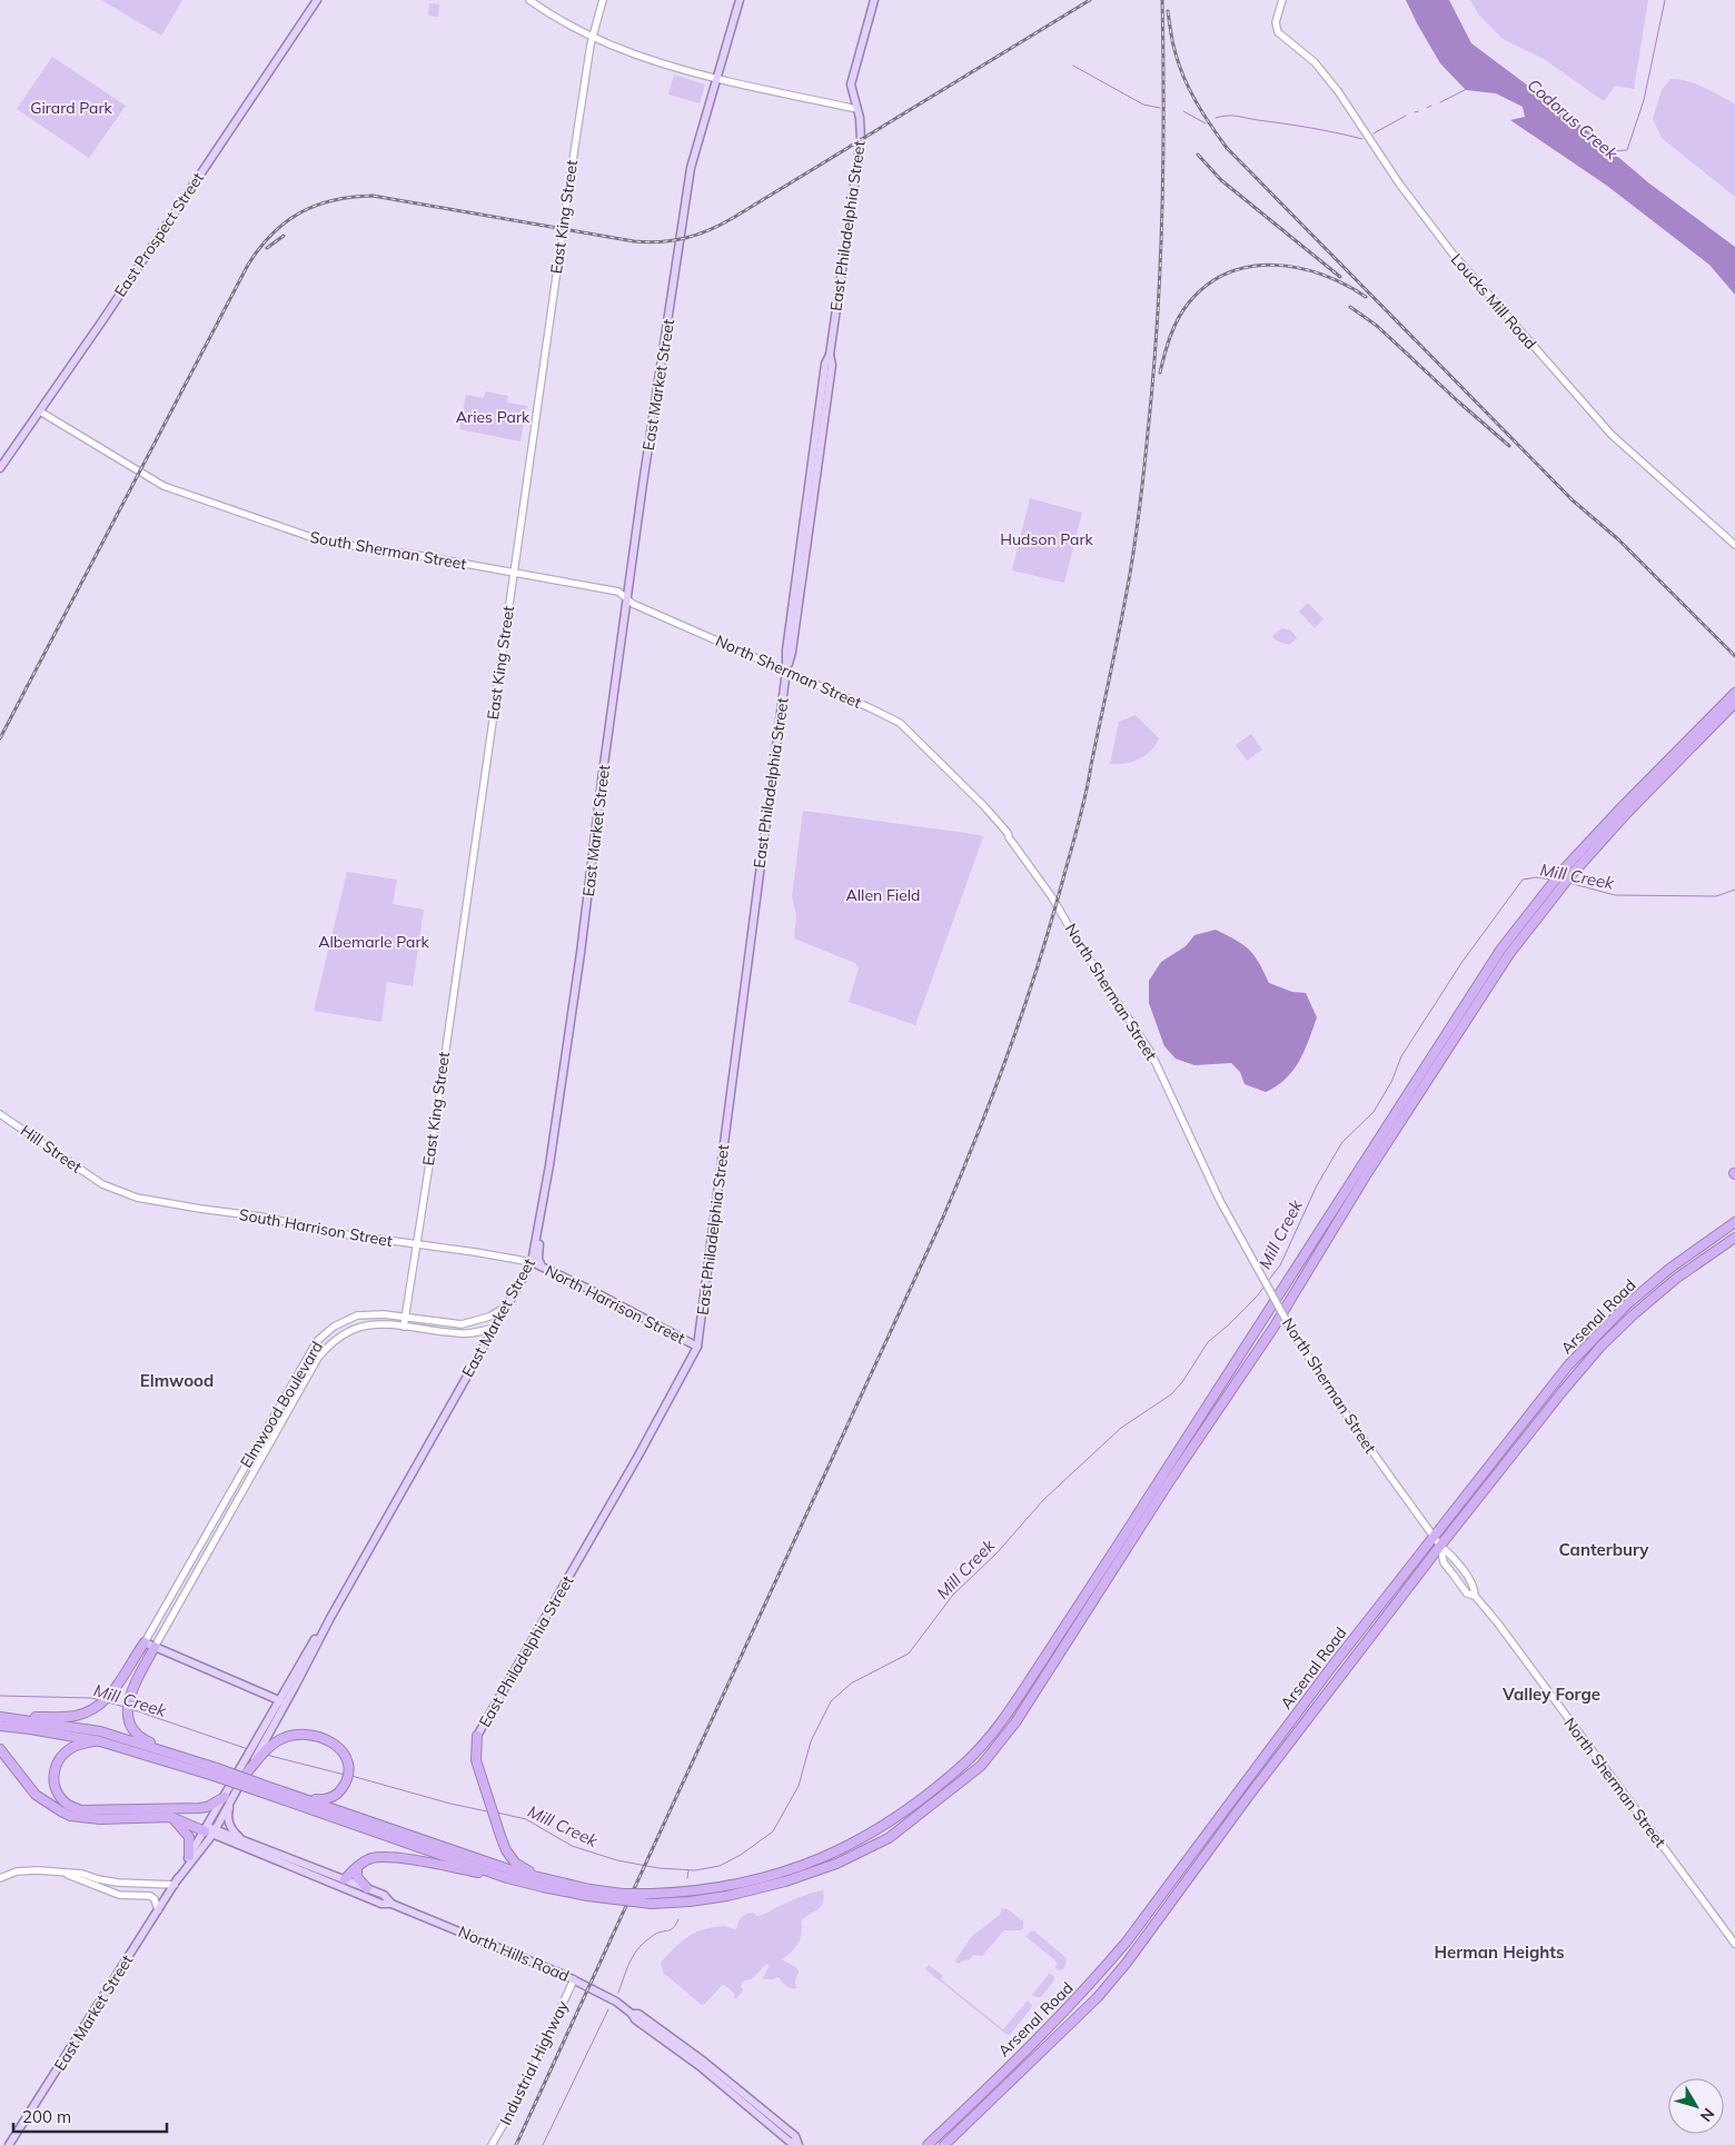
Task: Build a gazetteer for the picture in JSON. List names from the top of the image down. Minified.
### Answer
{"streets":{"highway":["Arsenal Road"],"main road":["East Philadelphia Street","East Prospect Street","East Market Street","North Harrison Street","North Hills Road"],"street":["East King Street","Loucks Mill Road","South Sherman Street","North Sherman Street","Hill Street","South Harrison Street","Elmwood Boulevard","Industrial Highway"]},"crossings":[["East King Street","South Sherman Street"],["East King Street","South Harrison Street"],["East King Street","Elmwood Boulevard"],["East Philadelphia Street","North Sherman Street"],["East Philadelphia Street","North Harrison Street"],["East Prospect Street","South Sherman Street"],["East Market Street","South Sherman Street"],["East Market Street","North Sherman Street"],["East Market Street","South Harrison Street"],["East Market Street","North Harrison Street"],["East Market Street","Elmwood Boulevard"],["East Market Street","North Hills Road"],["South Sherman Street","North Sherman Street"],["North Sherman Street","Arsenal Road"],["Hill Street","South Harrison Street"],["South Harrison Street","North Harrison Street"],["North Hills Road","Industrial Highway"]],"districts":["Elmwood","Canterbury","Valley Forge","Herman Heights"],"water":["Codorus Creek","Mill Creek"],"parks":["Girard Park","Aries Park","Hudson Park","Allen Field","Albemarle Park"],"scale_bar":"200 m","north":"bottom right"}
